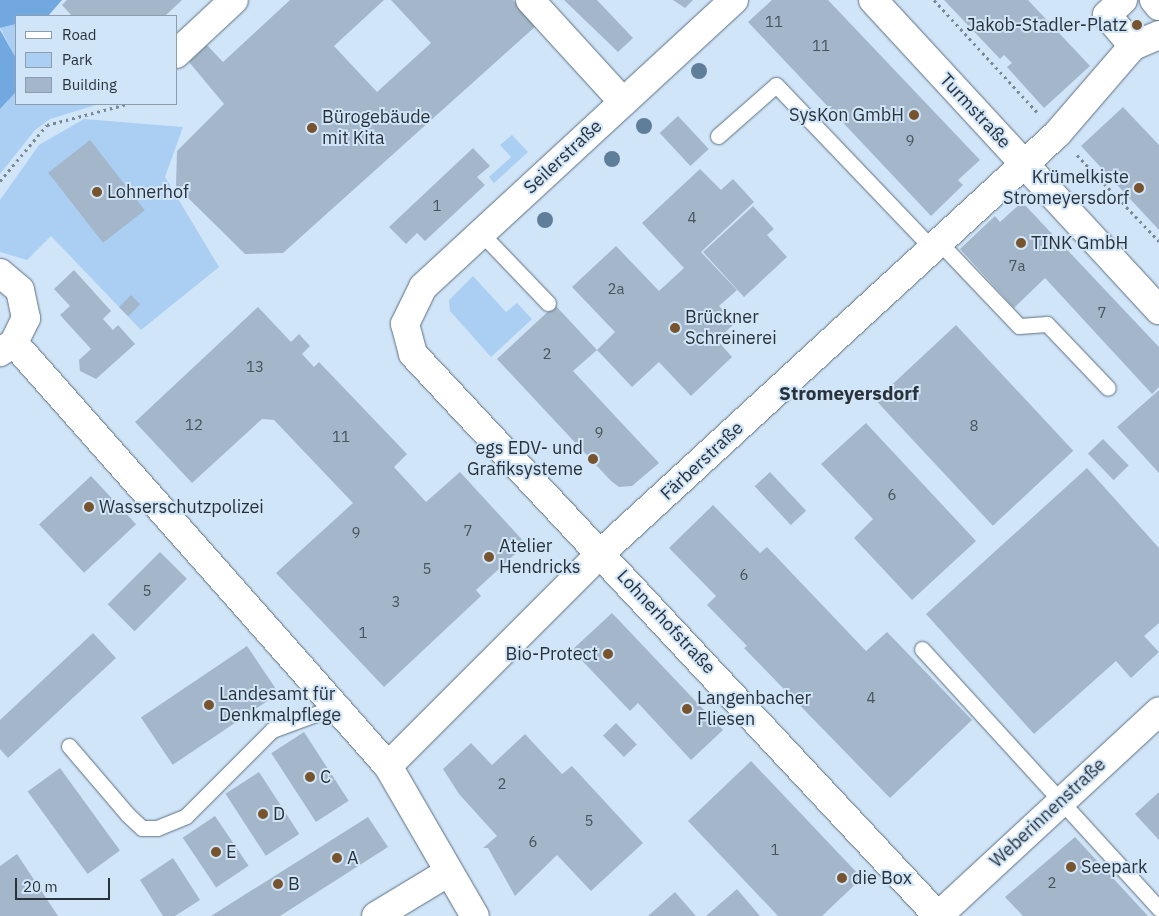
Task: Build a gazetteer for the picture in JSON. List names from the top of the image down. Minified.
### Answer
{"streets":{"street":["Turmstraße","Seilerstraße","Färberstraße","Lohnerhofstraße","Weberinnenstraße"]},"crossings":[["Turmstraße","Färberstraße"],["Seilerstraße","Lohnerhofstraße"],["Färberstraße","Lohnerhofstraße"],["Lohnerhofstraße","Weberinnenstraße"]],"districts":["Stromeyersdorf"],"places":["Jakob-Stadler-Platz","SysKon GmbH","Bürogebäude mit Kita","Krümelkiste Stromeyersdorf","Lohnerhof","TINK GmbH","Brückner Schreinerei","egs EDV- und Grafiksysteme","Wasserschutzpolizei","Atelier Hendricks","Bio-Protect","Landesamt für Denkmalpflege","Langenbacher Fliesen","C","D","E","A","Seepark","die Box","B"],"house_numbers":["11","11","9","1","4","7a","2a","7","2","13","12","8","9","11","6","7","9","5","6","5","3","1","4","2","5","6","1","2"],"legend":["Road","Park","Building"],"scale_bar":"20 m"}
